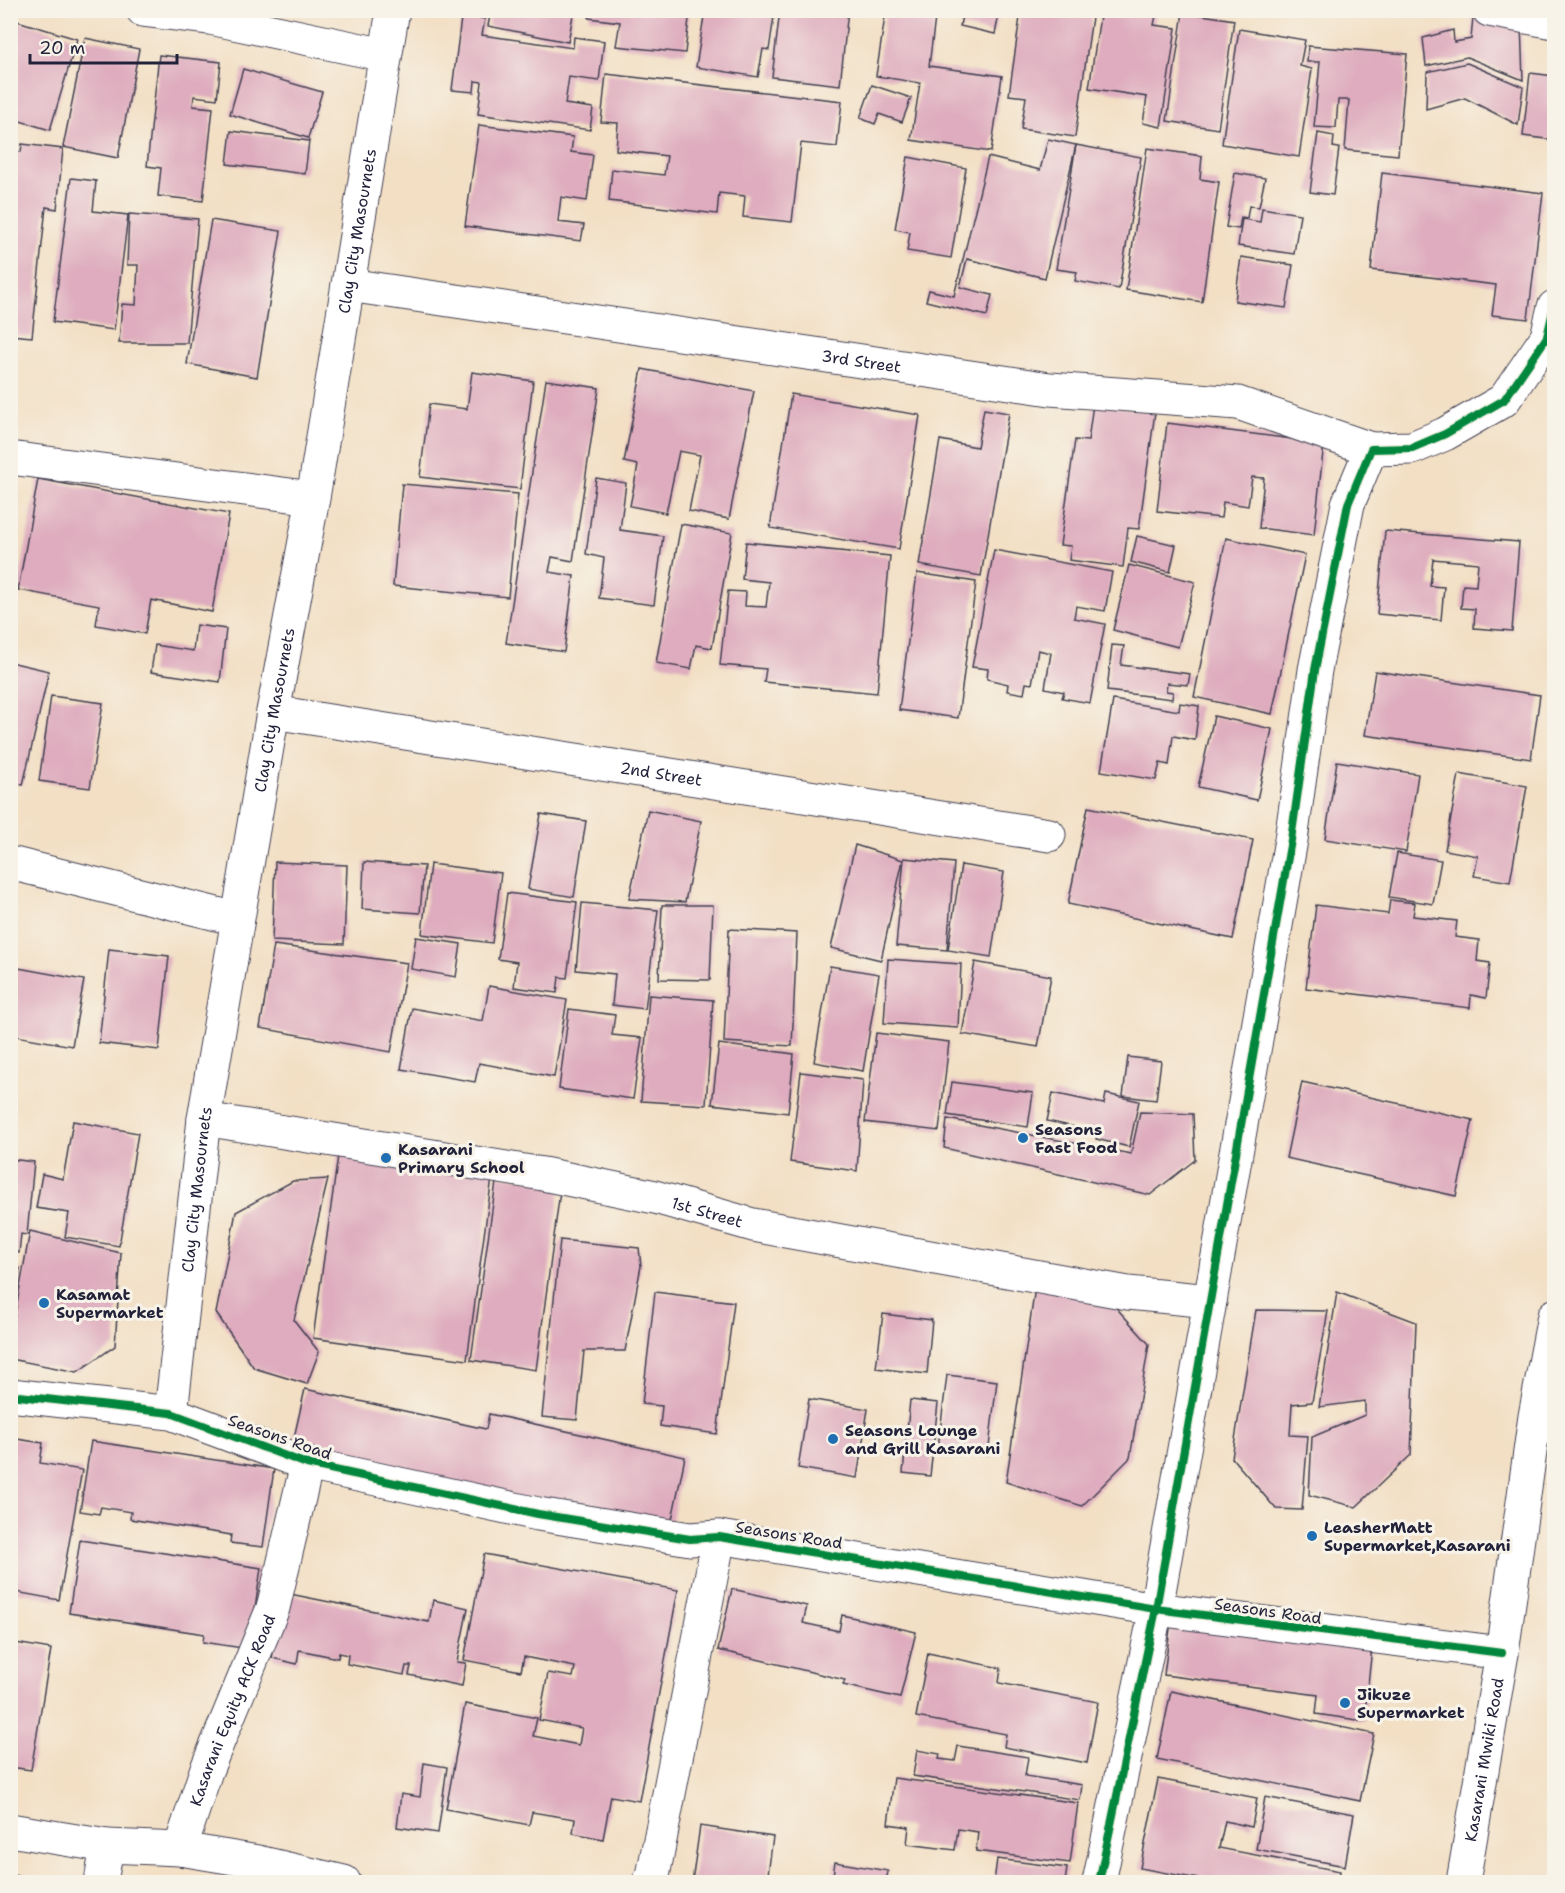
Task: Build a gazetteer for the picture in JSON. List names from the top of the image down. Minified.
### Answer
{"streets":{"street":["Clay City Masournets","3rd Street","2nd Street","1st Street","Seasons Road","Kasarani Equity ACK Road","Kasarani Mwiki Road"]},"crossings":[["Clay City Masournets","3rd Street"],["Clay City Masournets","2nd Street"],["Clay City Masournets","1st Street"],["Clay City Masournets","Seasons Road"],["Seasons Road","Kasarani Equity ACK Road"],["Seasons Road","Kasarani Mwiki Road"]],"places":["Seasons Fast Food","Kasarani Primary School","Kasamat Supermarket","Seasons Lounge and Grill Kasarani","LeasherMatt Supermarket,Kasarani","Jikuze Supermarket"],"scale_bar":"20 m"}
